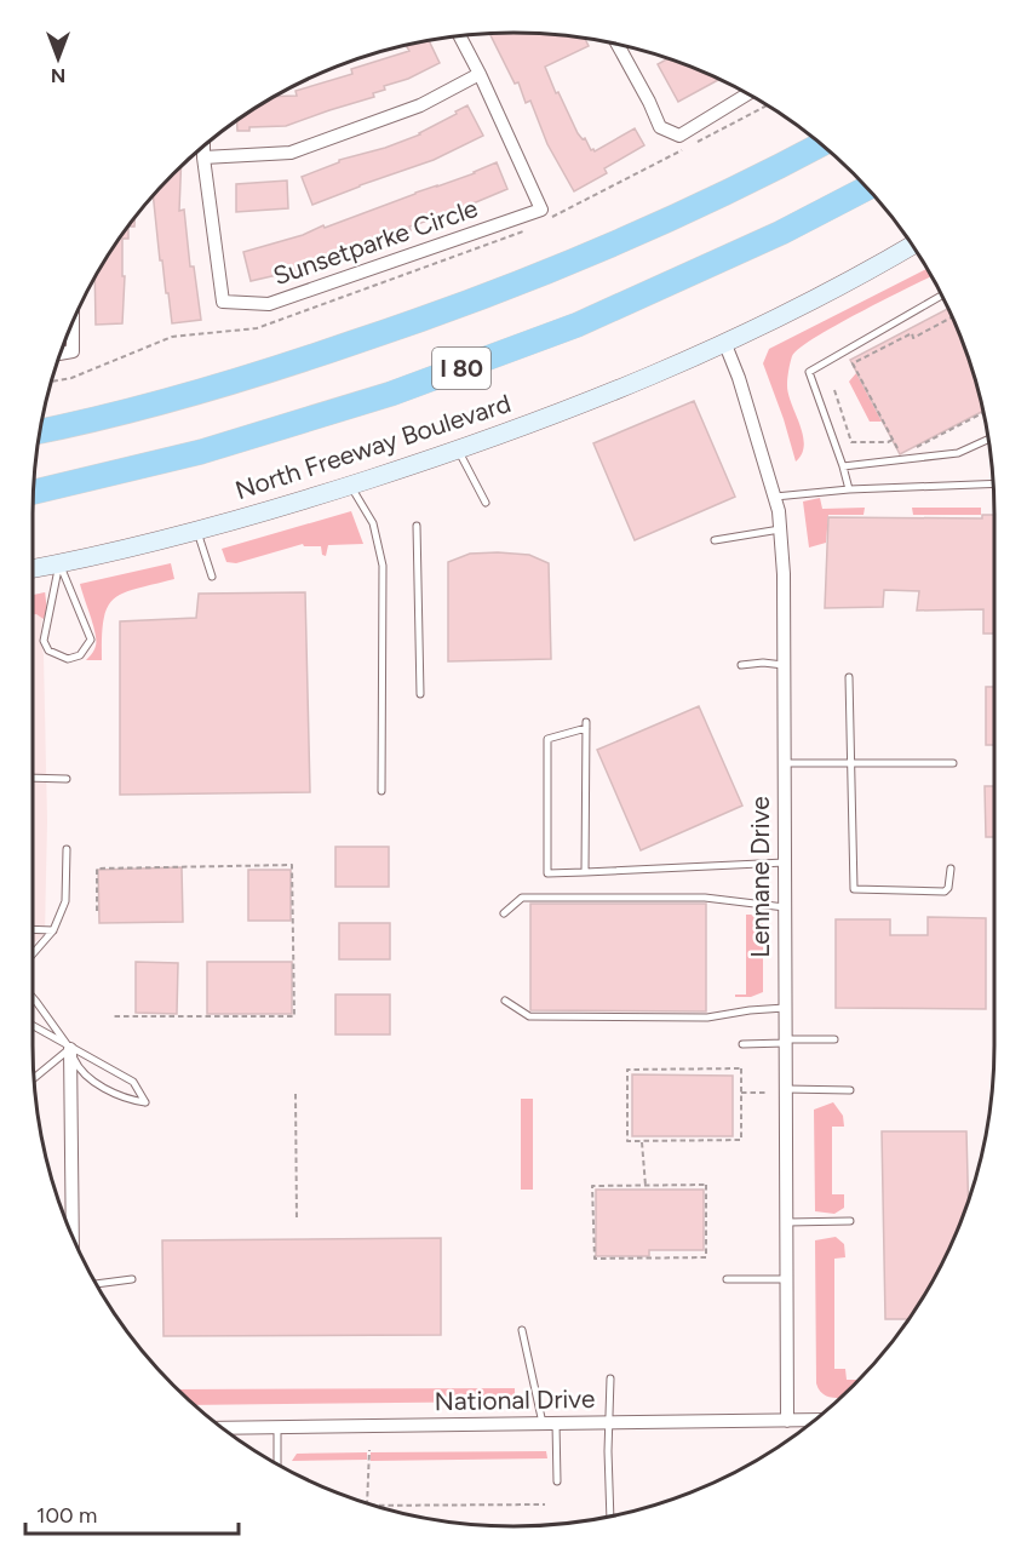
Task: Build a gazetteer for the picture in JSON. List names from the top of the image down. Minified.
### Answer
{"streets":{"highway":["I 80"],"street":["Sunsetparke Circle","North Freeway Boulevard","Lennane Drive","National Drive"]},"crossings":[["North Freeway Boulevard","Lennane Drive"],["Lennane Drive","National Drive"]],"scale_bar":"100 m","north":"bottom"}
